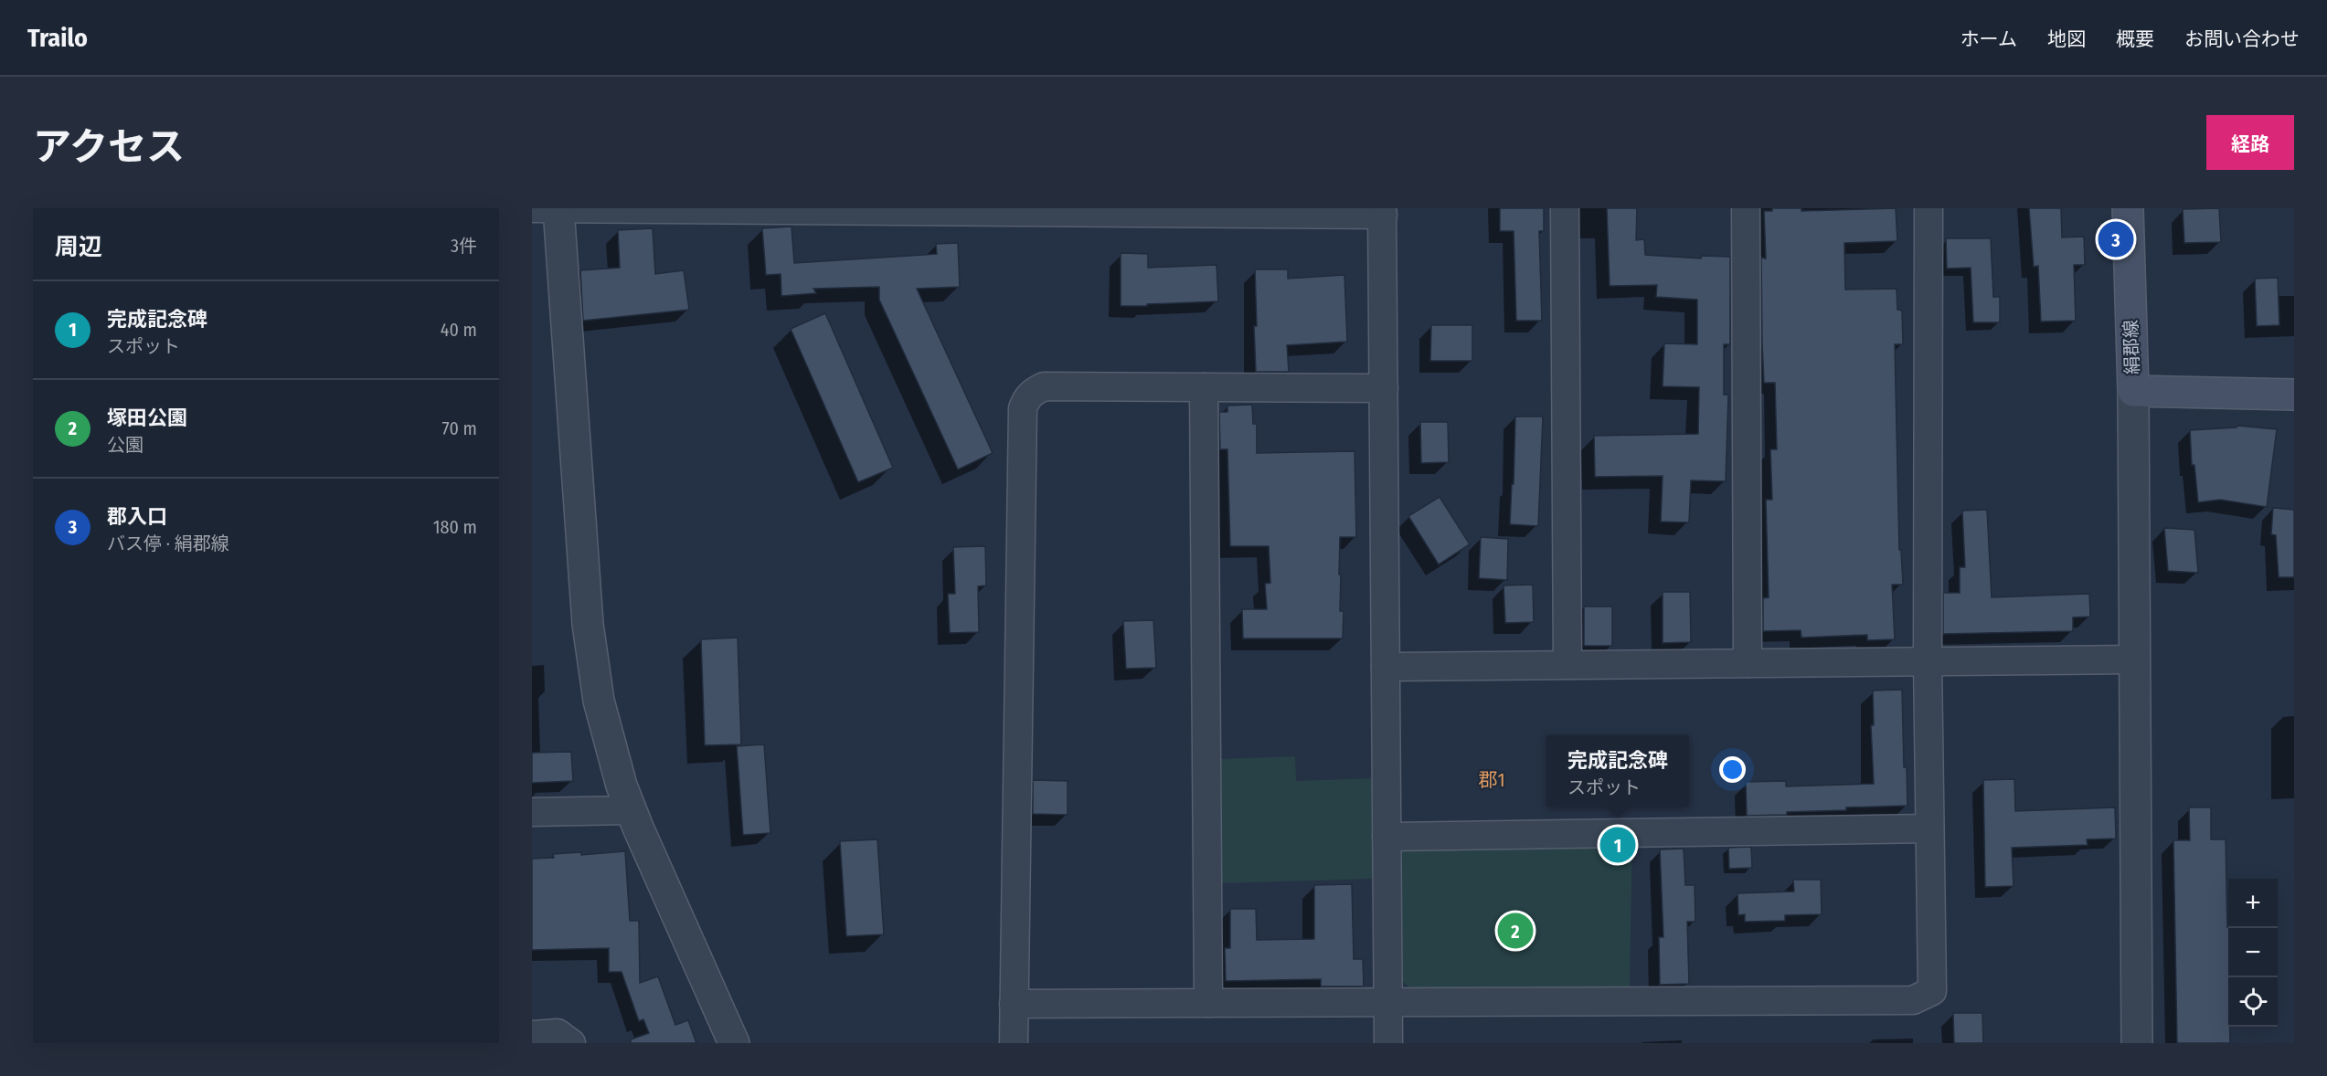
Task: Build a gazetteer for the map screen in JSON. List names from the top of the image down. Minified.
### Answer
{"streets":{"main road":["絹郡線"]},"districts":["郡1"],"page":{"header":"Trailo","nav":["ホーム","地図","概要","お問い合わせ"],"title":"アクセス","buttons":"経路","heading":["周辺","3件"],"pins":["3","1","2"],"list":[{"mark":"1","name":"完成記念碑","note":"スポット","value":"40 m"},{"mark":"2","name":"塚田公園","note":"公園","value":"70 m"},{"mark":"3","name":"郡入口","note":"バス停 · 絹郡線","value":"180 m"}],"popup":["完成記念碑","スポット"],"map_buttons":["+","−"]}}
